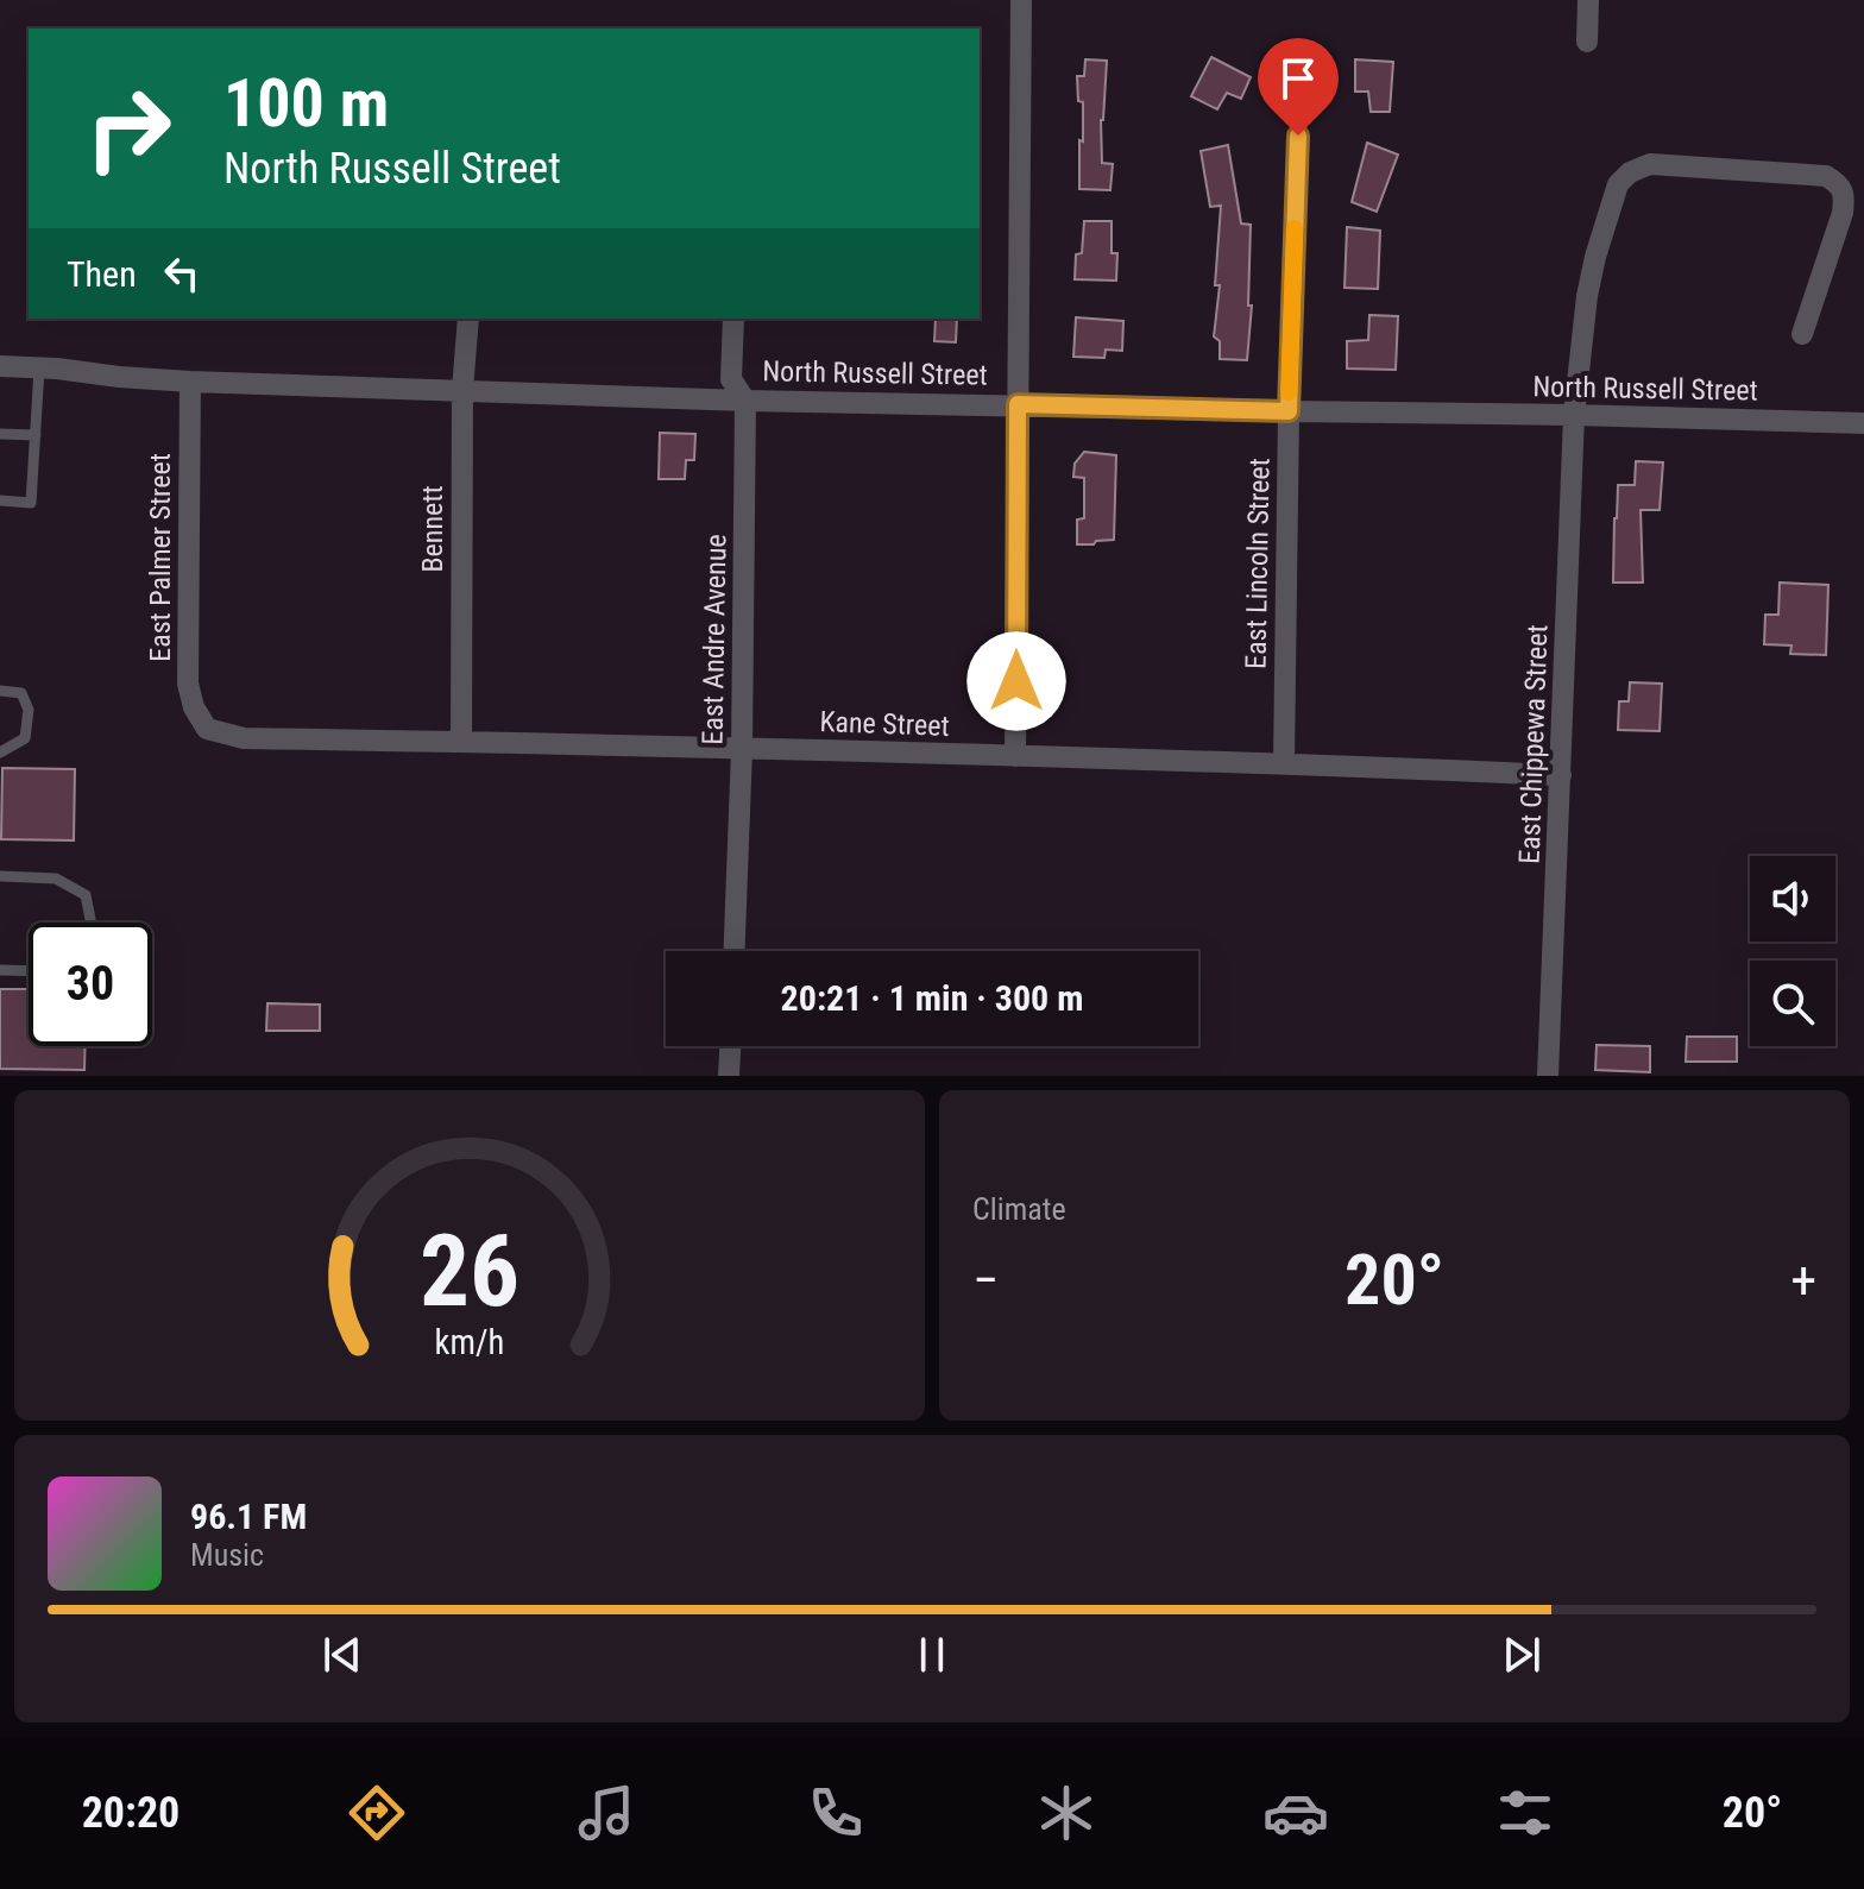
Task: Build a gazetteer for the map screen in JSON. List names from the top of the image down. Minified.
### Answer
{"streets":{"street":["North Russell Street","Bennett","East Palmer Street","East Lincoln Street","East Andre Avenue","Kane Street","East Chippewa Street"]},"crossings":[["North Russell Street","Bennett"],["North Russell Street","East Palmer Street"],["North Russell Street","East Lincoln Street"],["North Russell Street","East Andre Avenue"],["North Russell Street","East Chippewa Street"],["Bennett","Kane Street"],["East Palmer Street","Kane Street"],["East Lincoln Street","Kane Street"],["East Andre Avenue","Kane Street"],["Kane Street","East Chippewa Street"]],"page":{"turn":["100 m","North Russell Street"],"then":"Then","limit":"30","trip":"20:21 · 1 min · 300 m","tile":"Climate","heat":["−","20°","+"],"song":["96.1 FM","Music"],"tabs":["20:20","20°"],"gauge":["26","km/h"]}}
